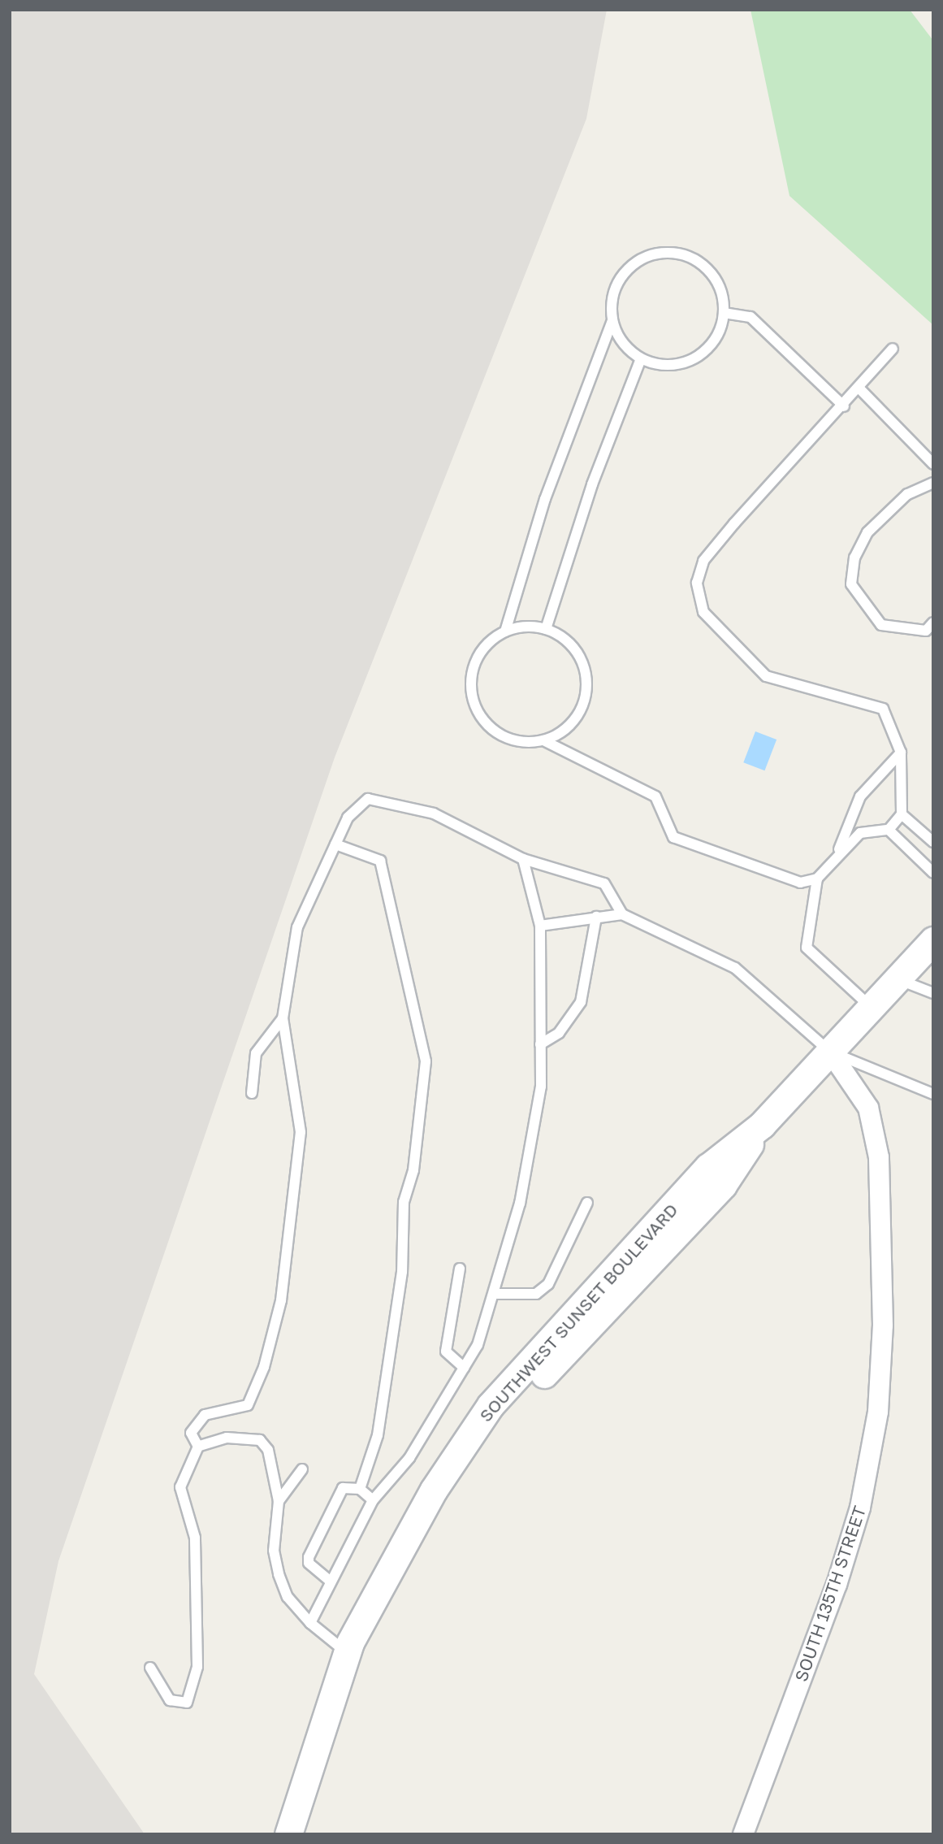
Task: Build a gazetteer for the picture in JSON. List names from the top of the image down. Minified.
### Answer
{"streets":{"main road":["SOUTHWEST SUNSET BOULEVARD"],"street":["SOUTH 135TH STREET"]},"crossings":[["SOUTHWEST SUNSET BOULEVARD","SOUTH 135TH STREET"]]}
